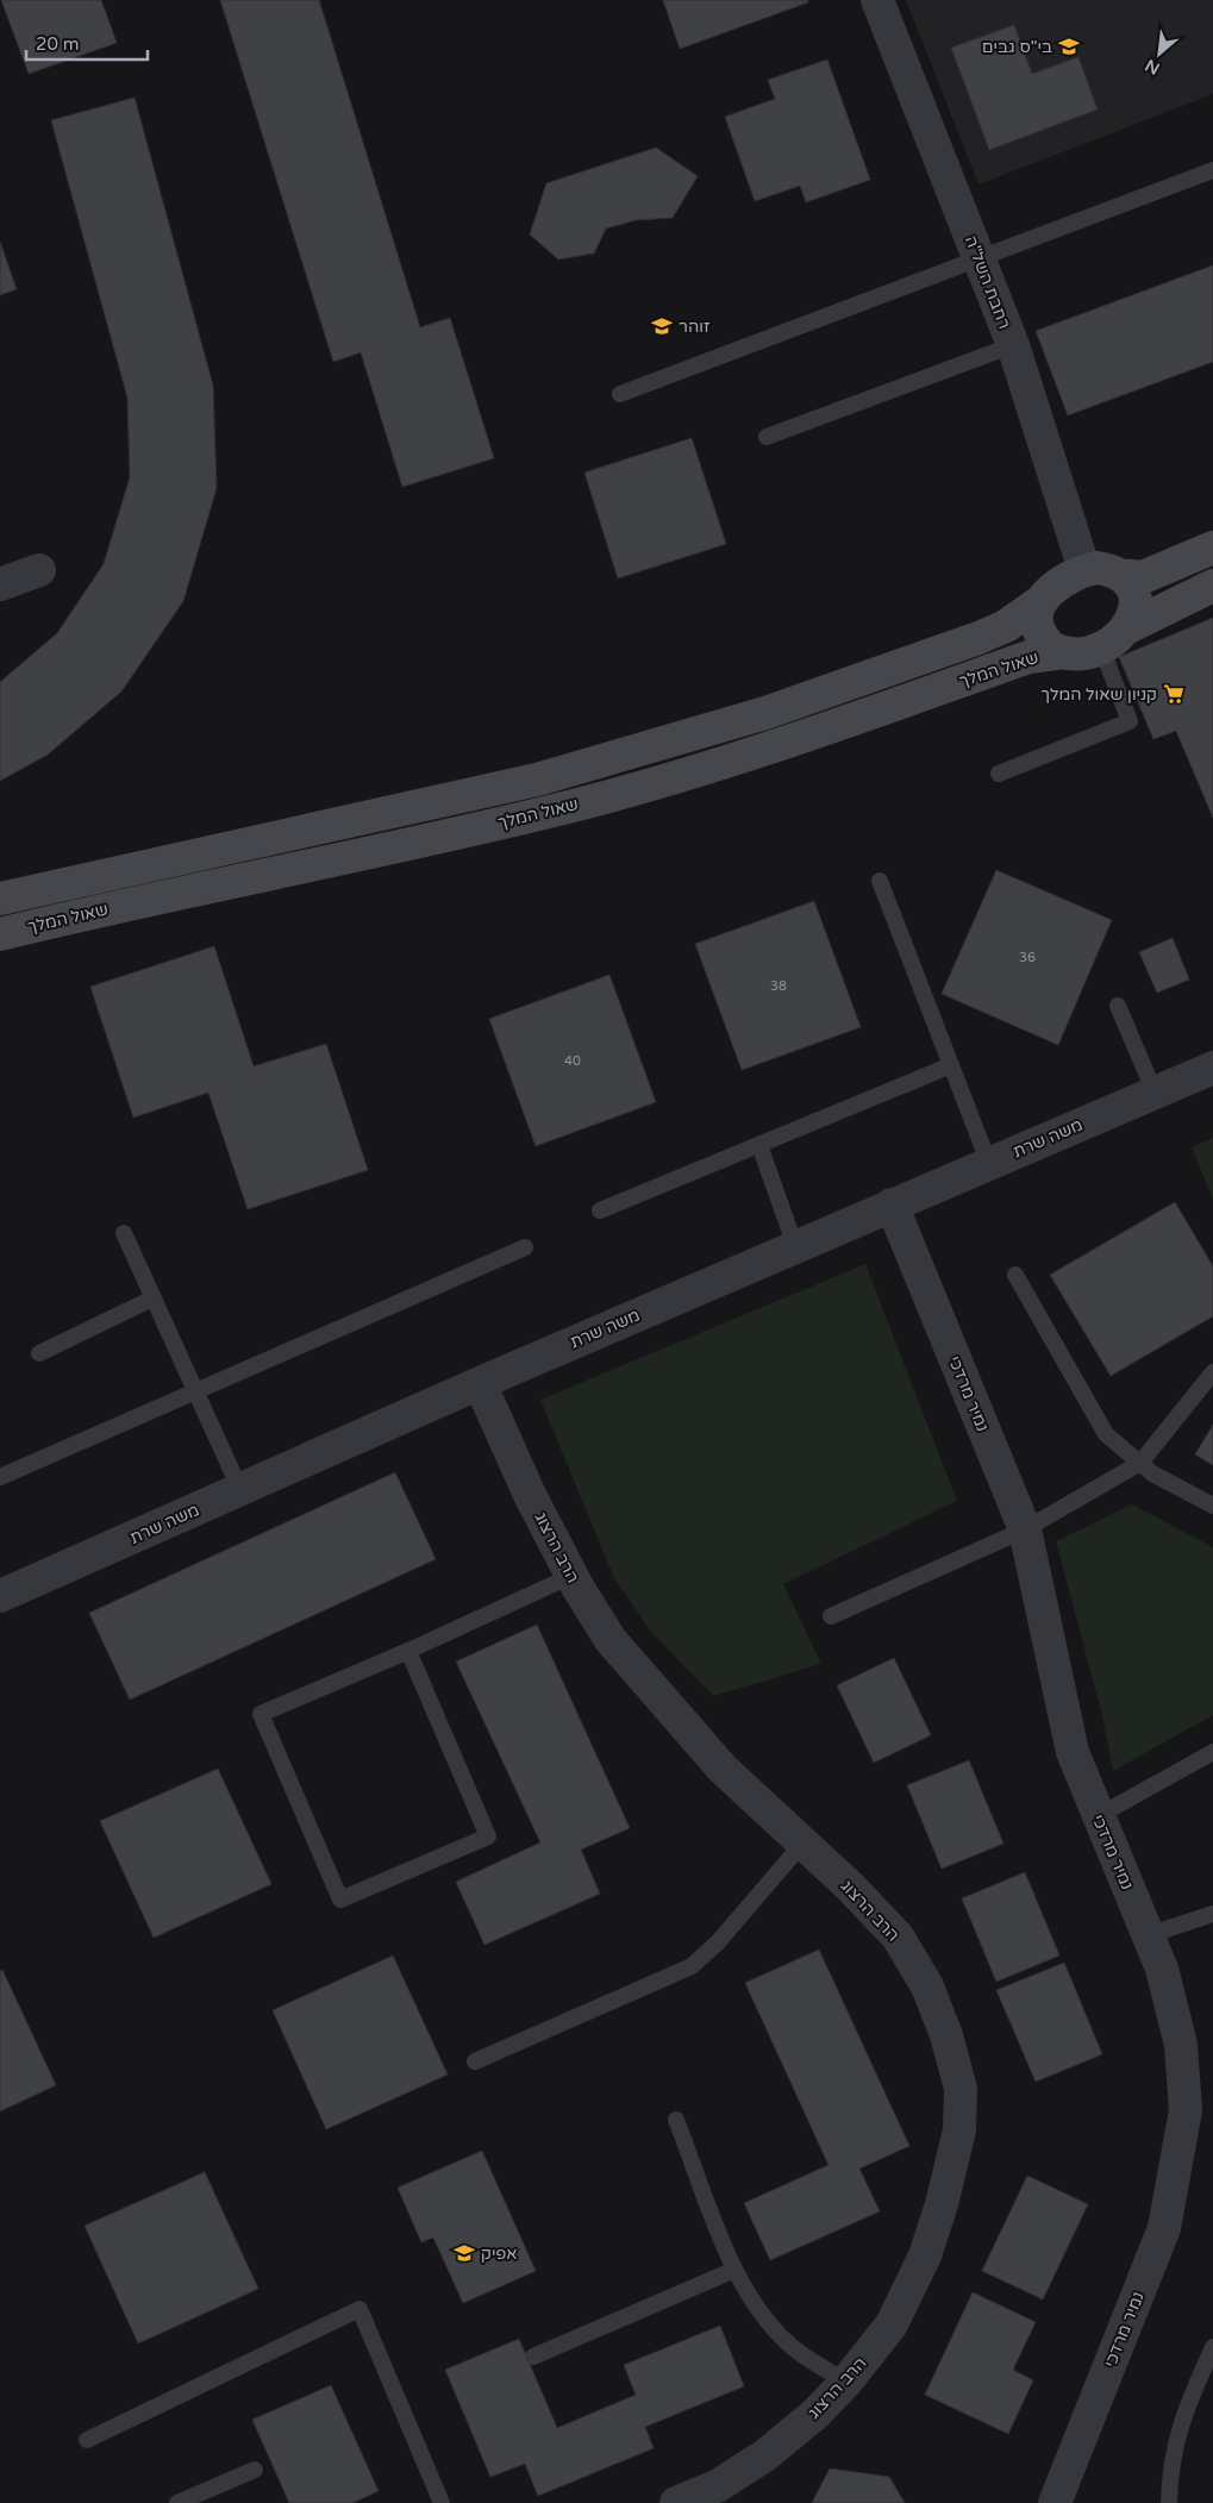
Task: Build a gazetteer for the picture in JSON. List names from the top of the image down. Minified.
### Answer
{"streets":{"street":["רחבת השל\"ה","שאול המלך","משה שרת","נמיר מרדכי","הרב הרצוג"]},"crossings":[["רחבת השל\"ה","שאול המלך"],["משה שרת","נמיר מרדכי"],["משה שרת","הרב הרצוג"]],"places":{"school or university":["בי\"ס גבים","זוהר","אפיק"],"supermarket":["קניון שאול המלך"]},"house_numbers":["36","38","40"],"scale_bar":"20 m","north":"bottom left"}
